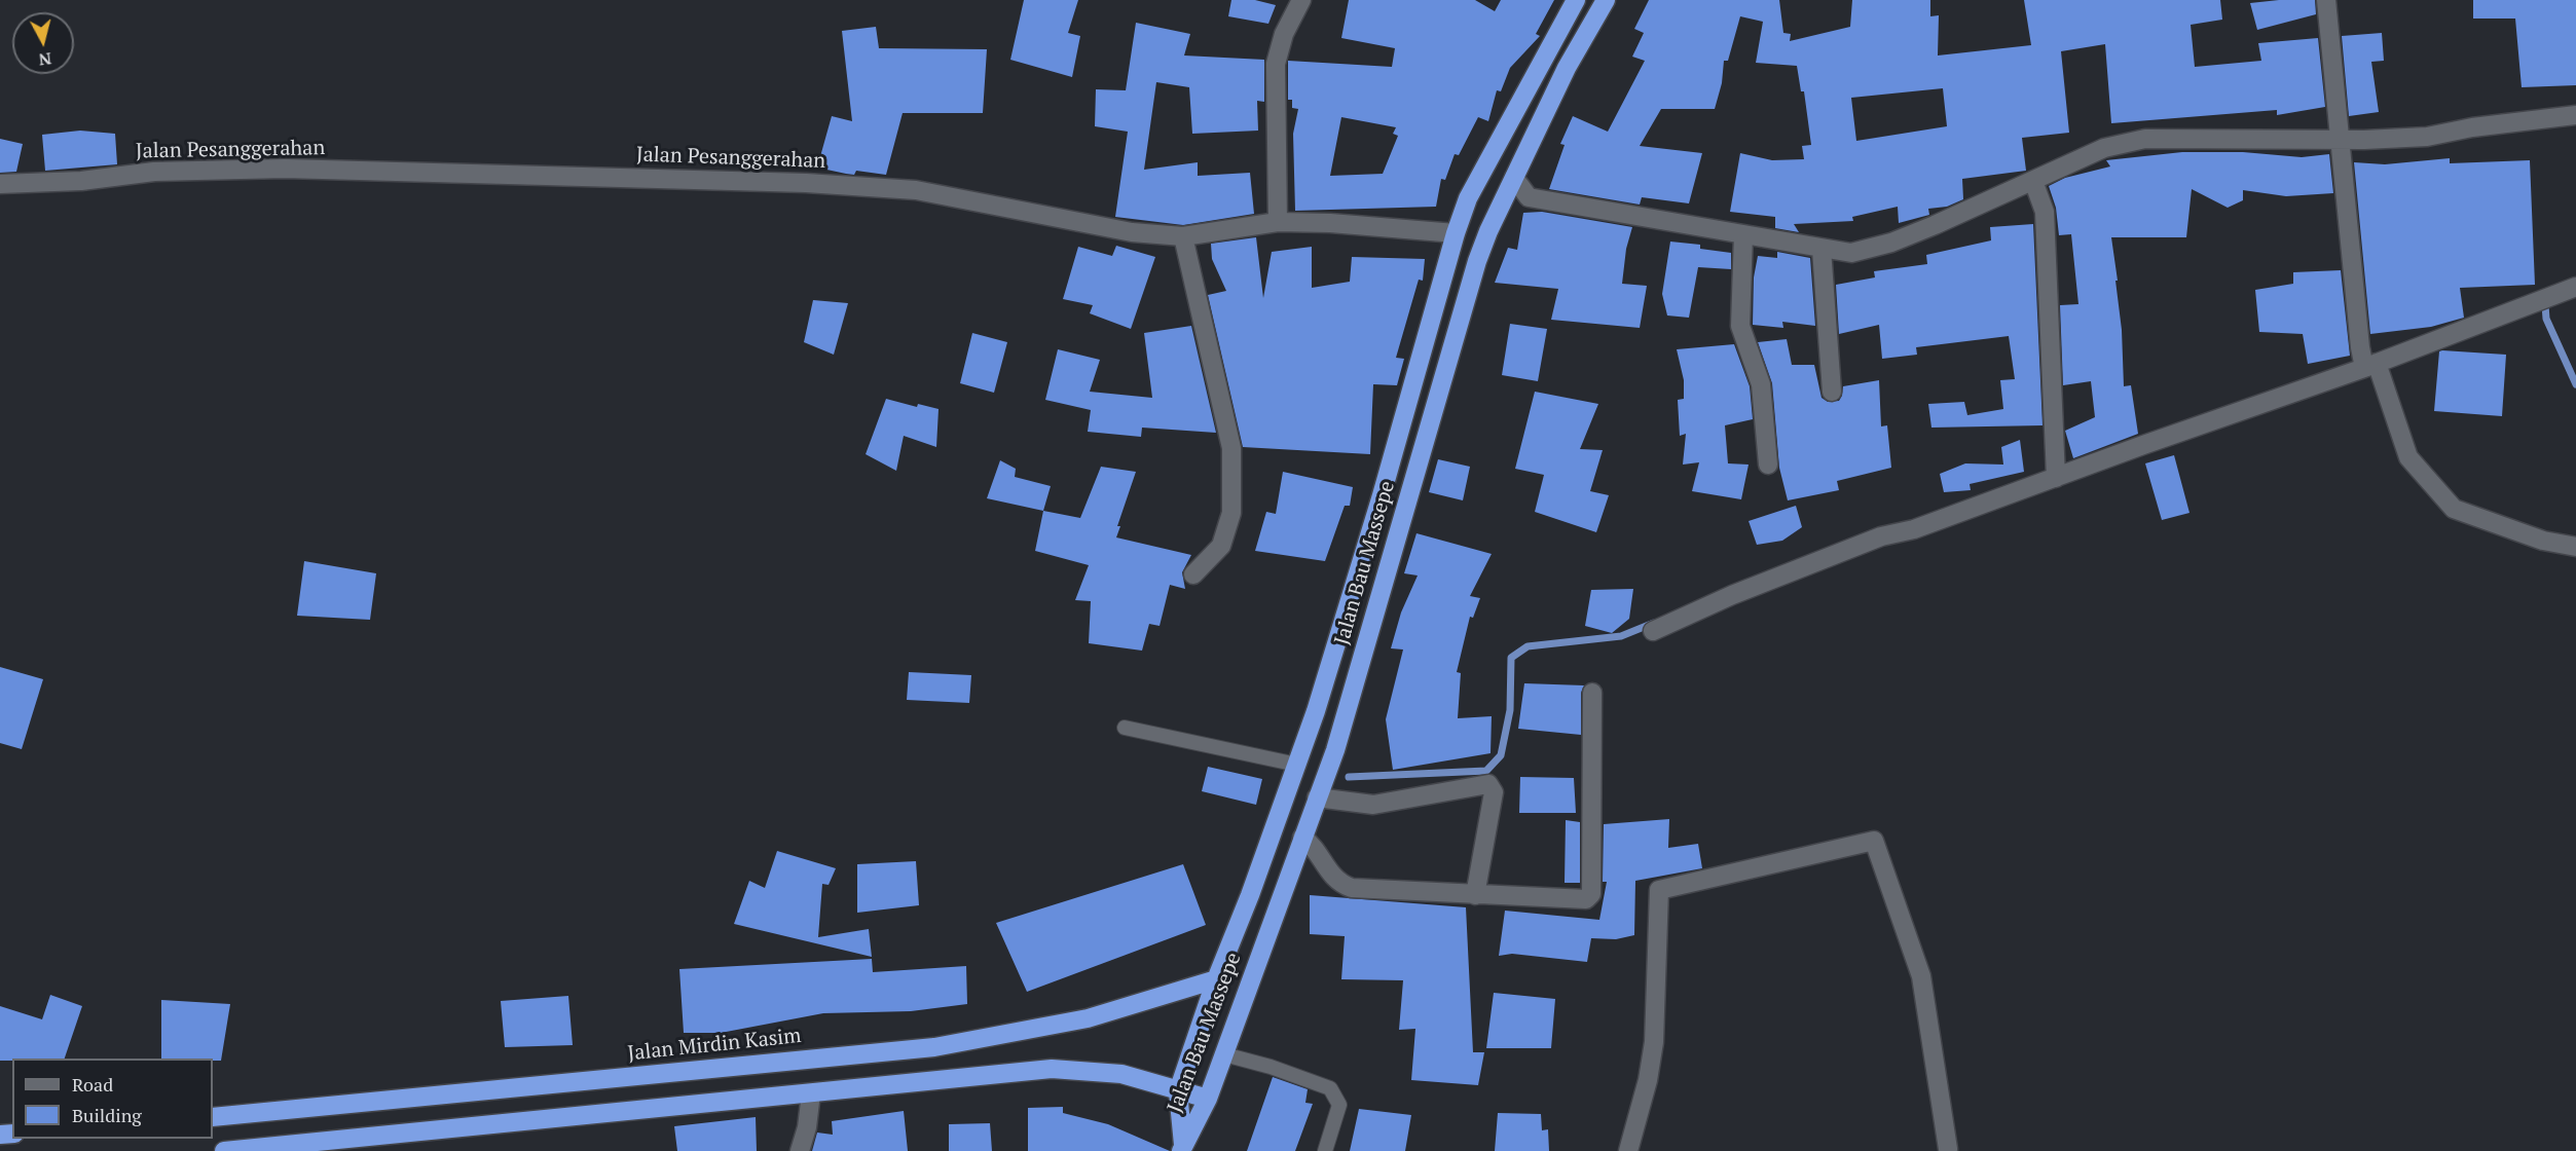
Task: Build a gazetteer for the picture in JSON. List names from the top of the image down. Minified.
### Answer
{"streets":{"highway":["Jalan Bau Massepe","Jalan Mirdin Kasim"],"street":["Jalan Pesanggerahan"]},"crossings":[["Jalan Pesanggerahan","Jalan Bau Massepe"],["Jalan Bau Massepe","Jalan Mirdin Kasim"]],"legend":["Road","Building"],"north":"bottom"}
